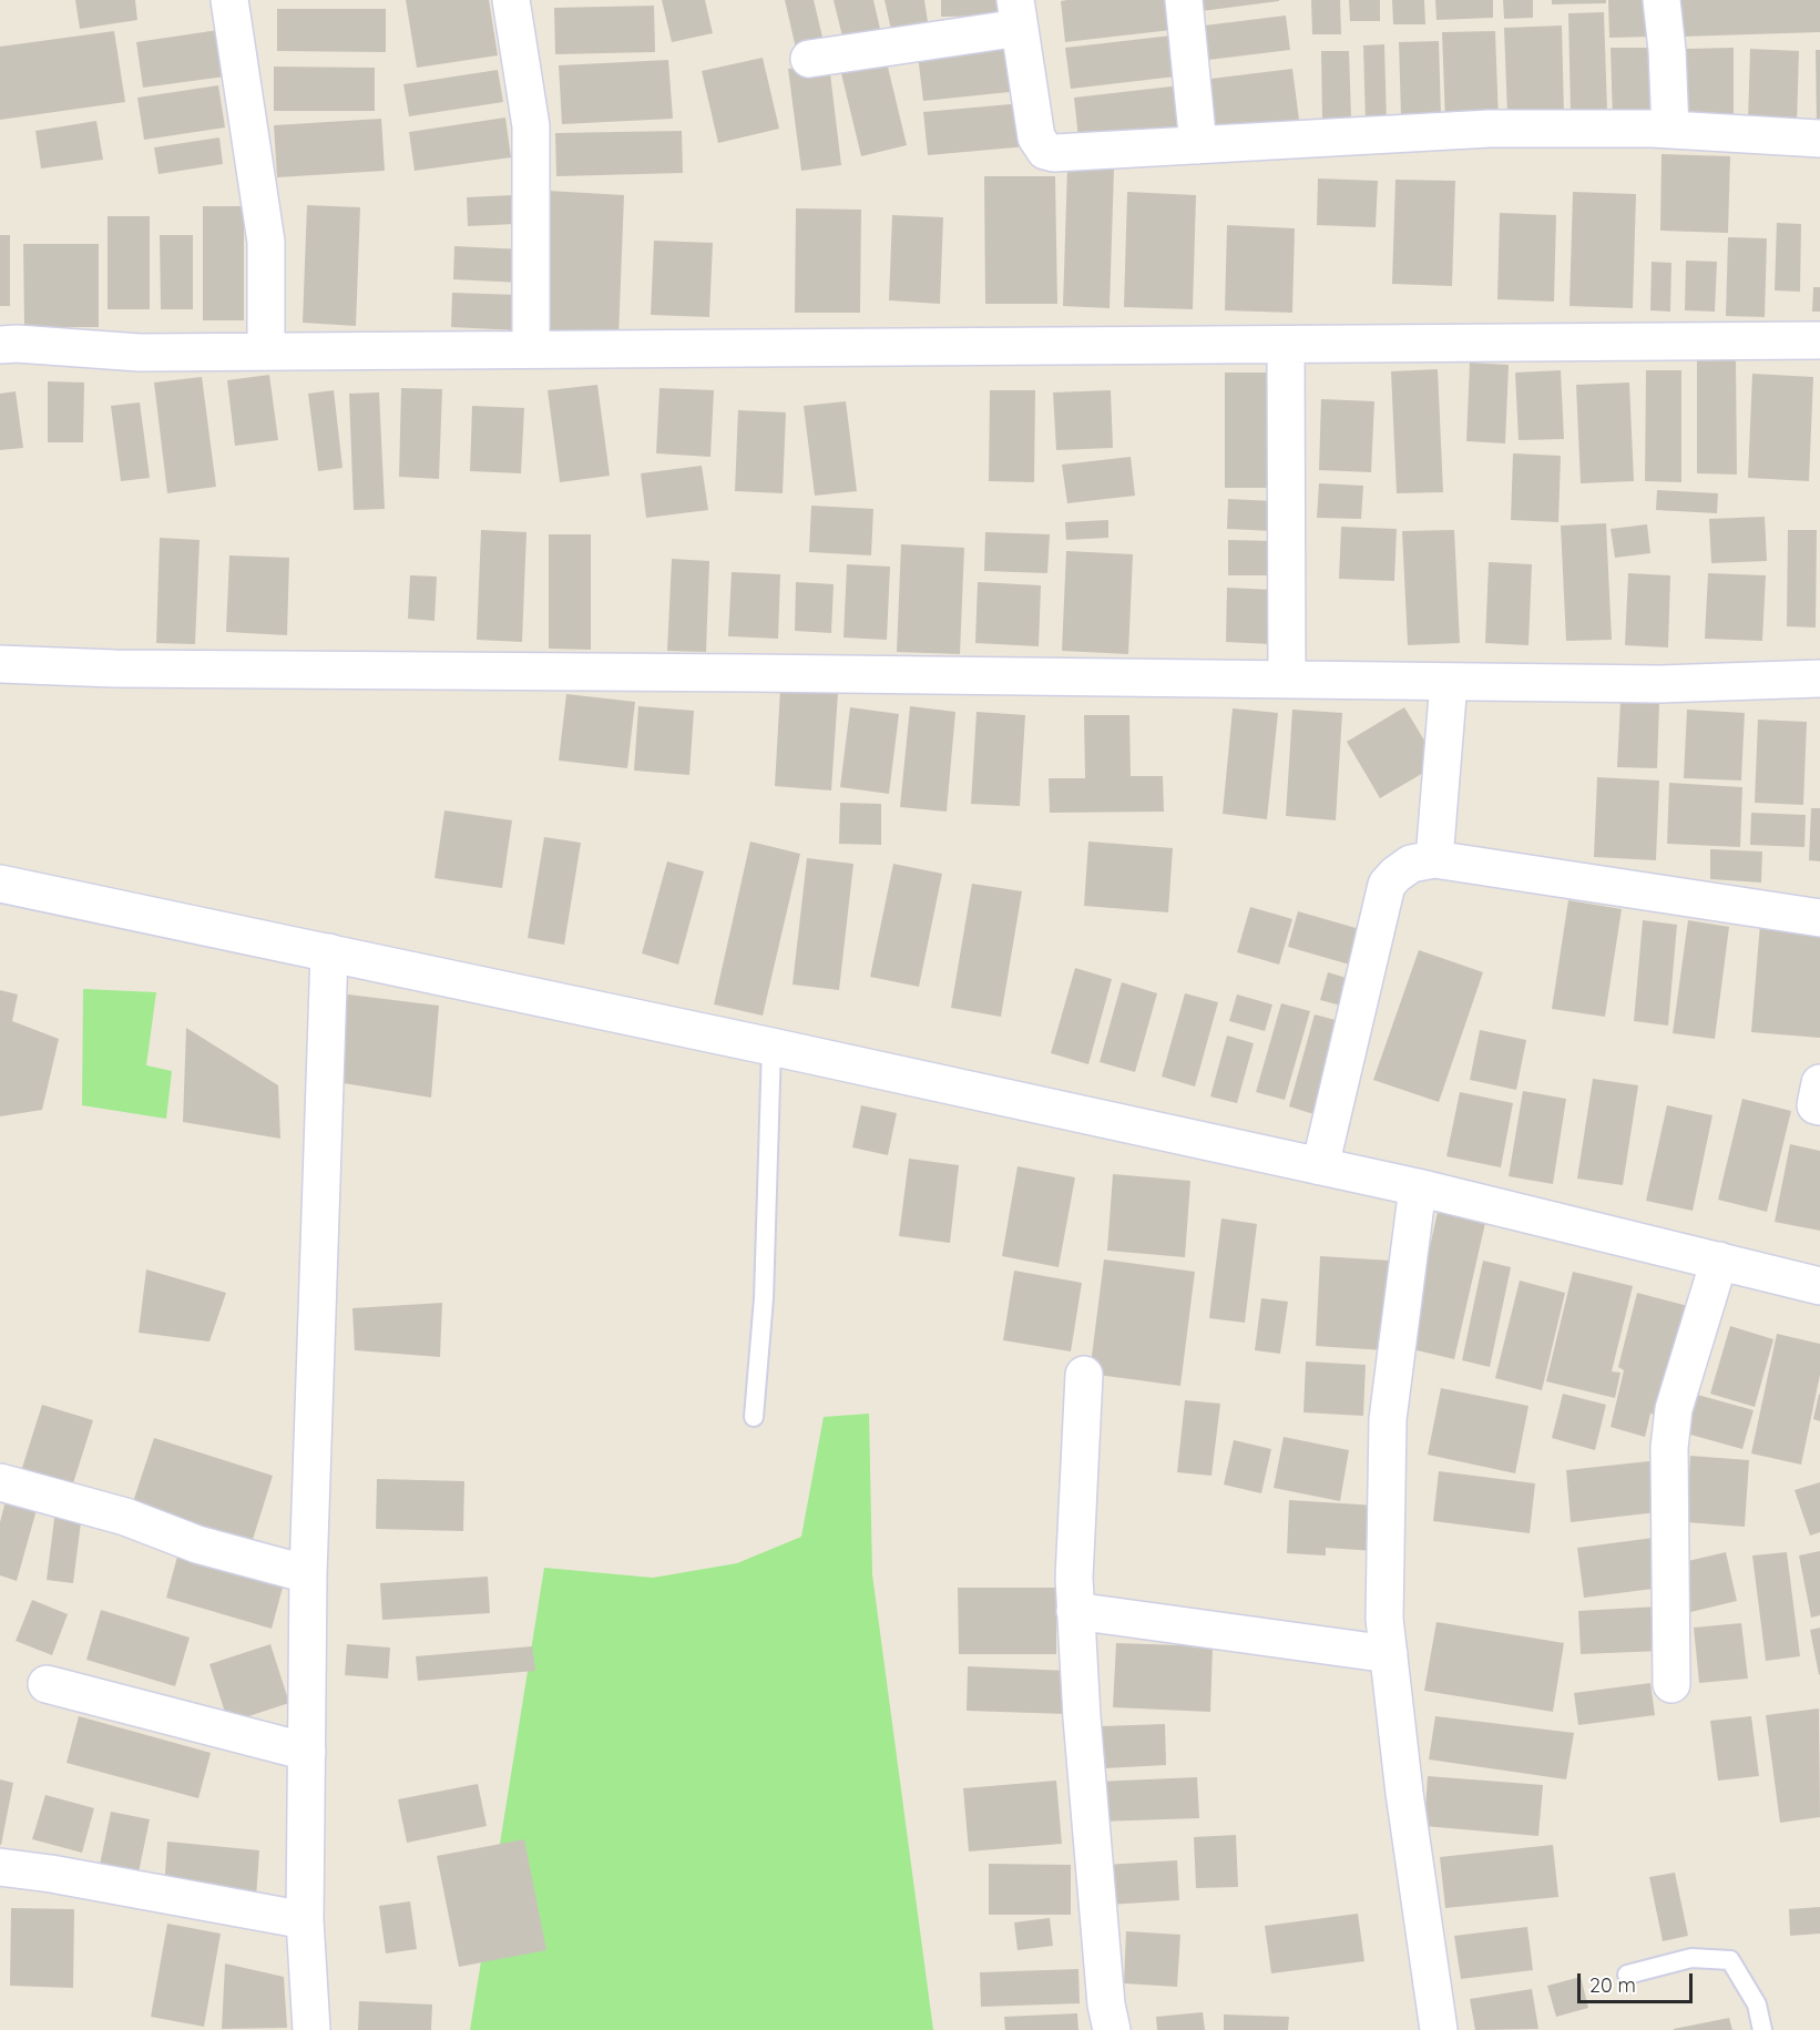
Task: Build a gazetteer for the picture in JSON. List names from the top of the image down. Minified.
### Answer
{"scale_bar":"20 m"}
